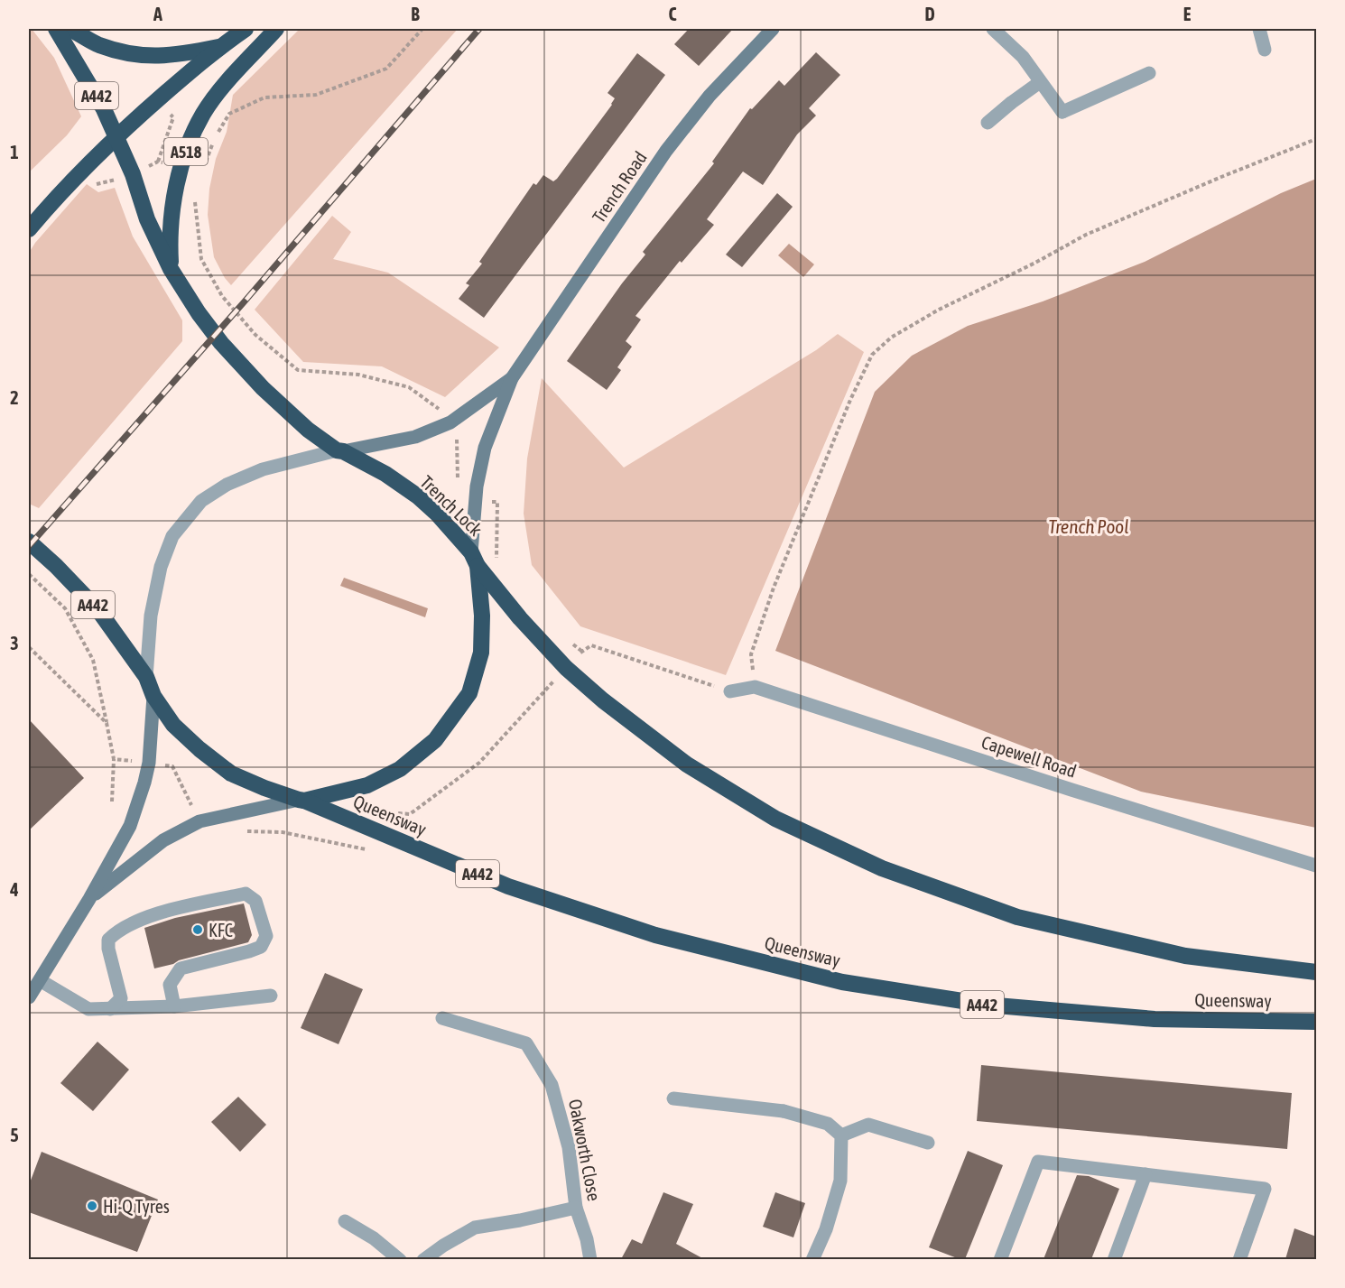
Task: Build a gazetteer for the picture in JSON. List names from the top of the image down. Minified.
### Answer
{"streets":{"highway":["A442","A518","Trench Lock","Queensway"],"street":["Trench Road","Capewell Road","Oakworth Close"]},"crossings":[["A442","A518"],["A442","Trench Lock"],["A442","Queensway"],["A518","Trench Lock"],["Trench Lock","Queensway"]],"water":["Trench Pool"],"places":["KFC","Hi-Q Tyres"],"grid":{"columns":["A","B","C","D","E"],"rows":["1","2","3","4","5"]}}
